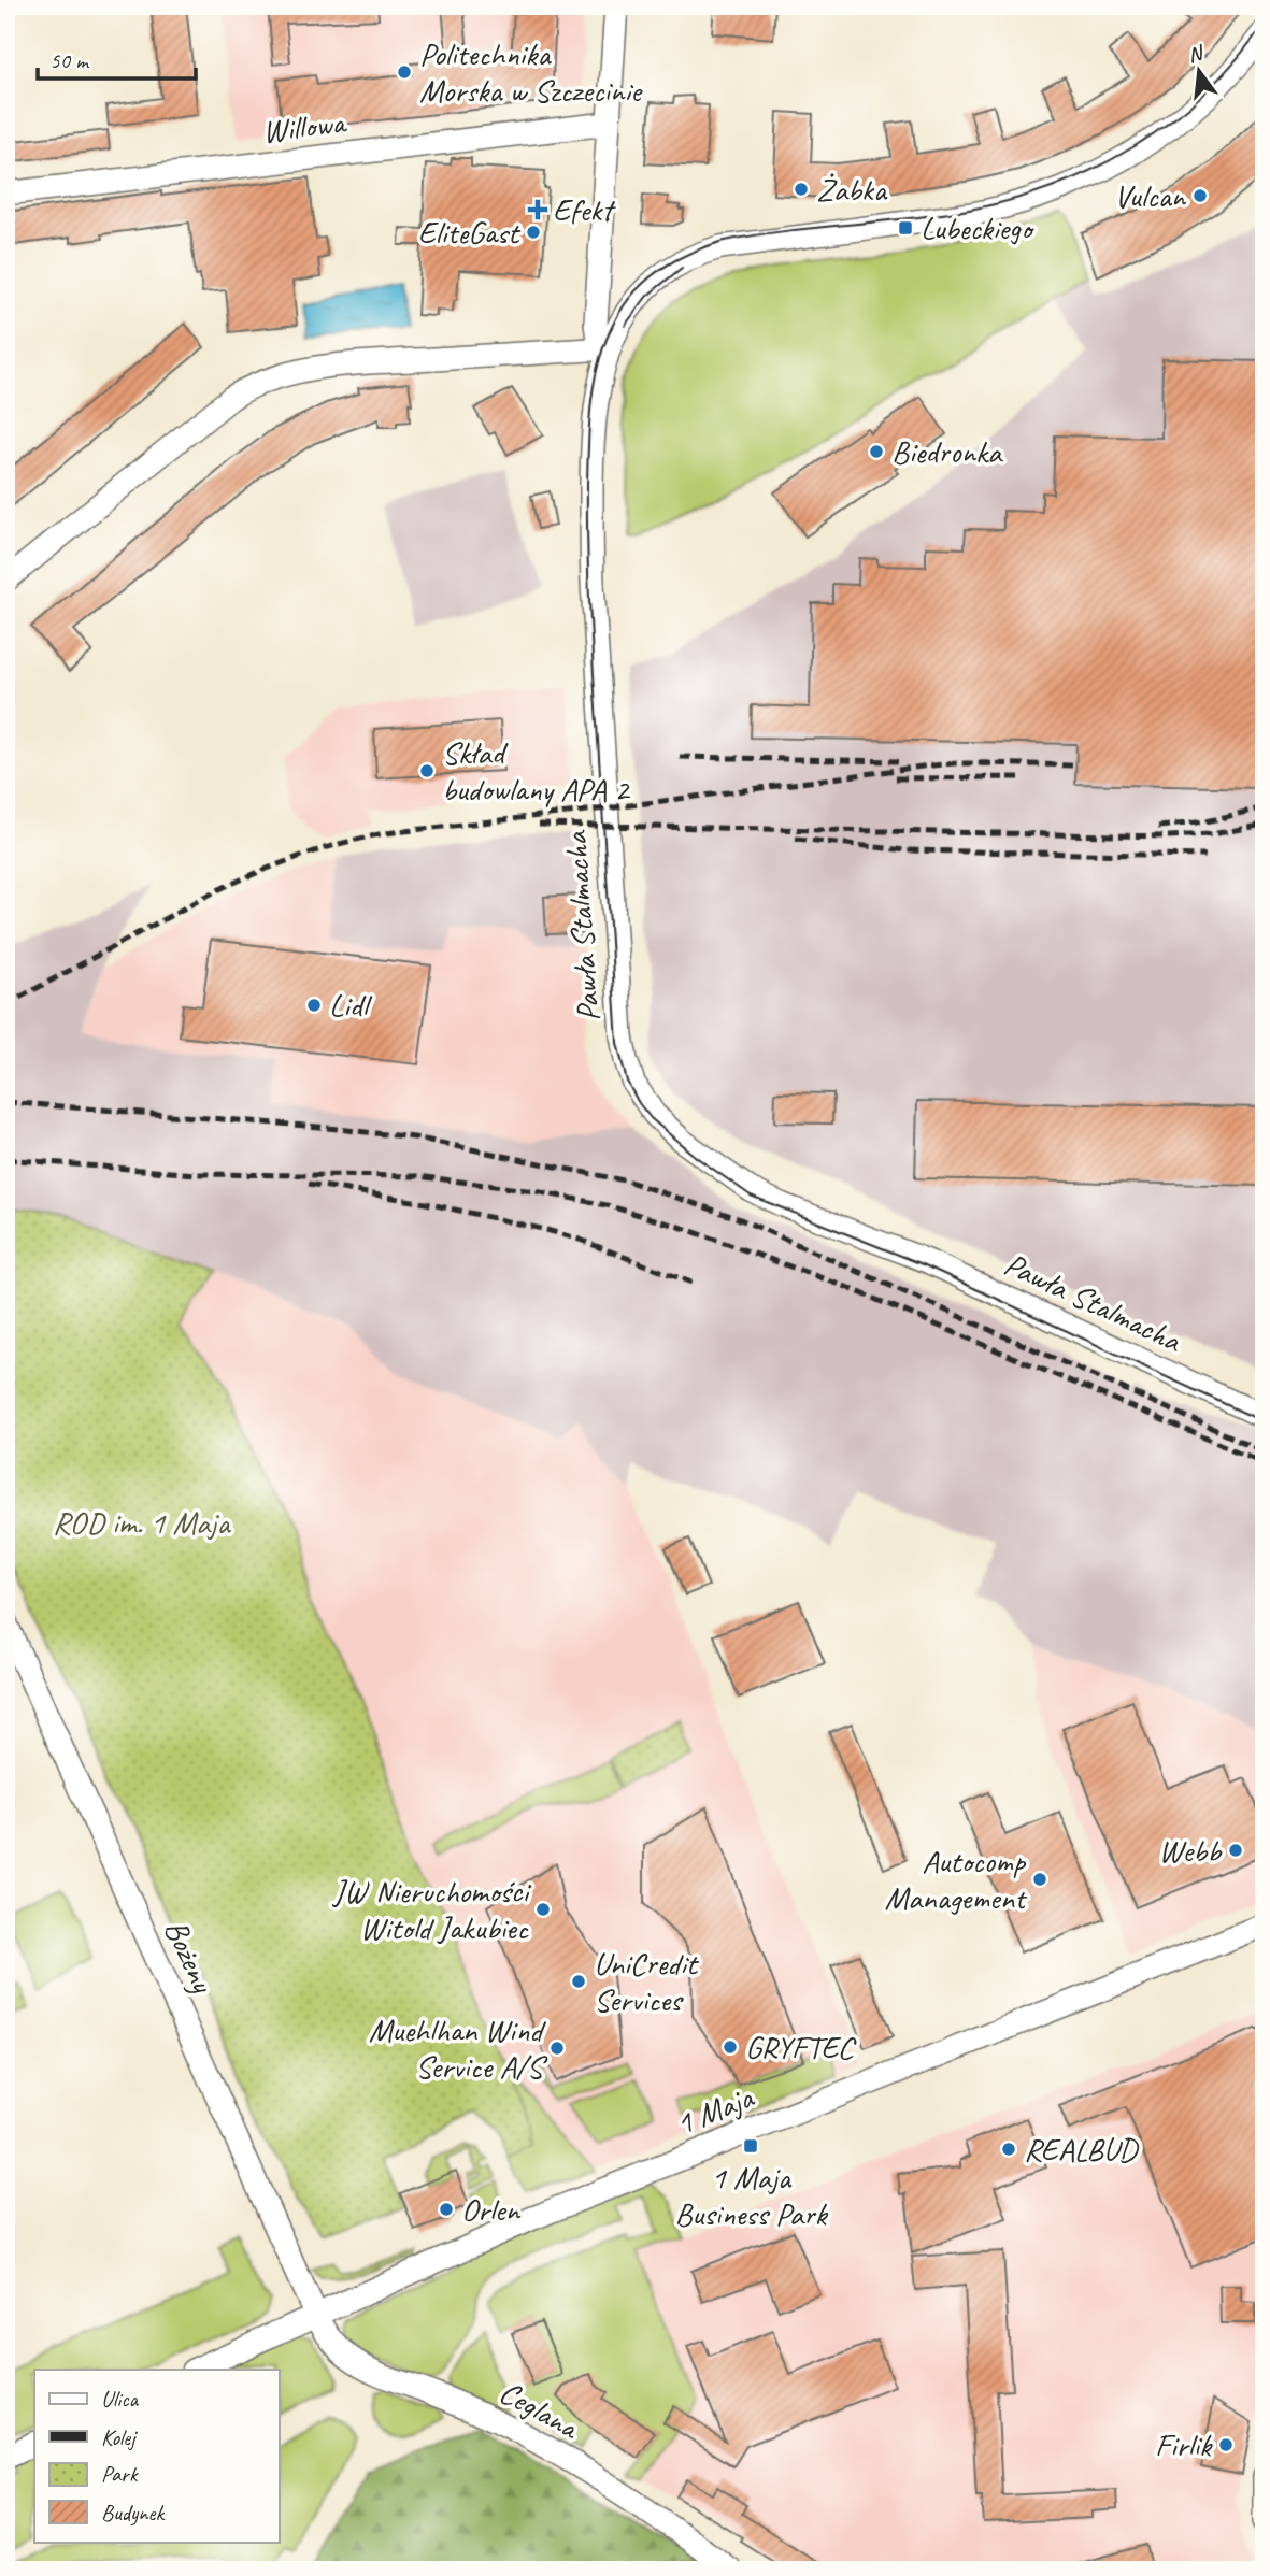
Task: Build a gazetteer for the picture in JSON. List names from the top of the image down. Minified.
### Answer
{"streets":{"street":["Willowa","Pawła Stalmacha","Bożeny","1 Maja","Ceglana"]},"crossings":[["Bożeny","1 Maja"],["Bożeny","Ceglana"],["1 Maja","Ceglana"]],"parks":["ROD im. 1 Maja"],"places":{"other":["Politechnika Morska w Szczecinie","Żabka","Vulcan","EliteGast","Biedronka","Skład budowlany APA 2","Lidl","Webb","Autocomp Management","JW Nieruchomości Witold Jakubiec","UniCredit Services","GRYFTEC","Muehlhan Wind Service A/S","REALBUD","Orlen","Firlik"],"health":["Efekt"],"transit":["Lubeckiego","1 Maja Business Park"]},"legend":["Ulica","Kolej","Park","Budynek"],"scale_bar":"50 m","north":"top"}
